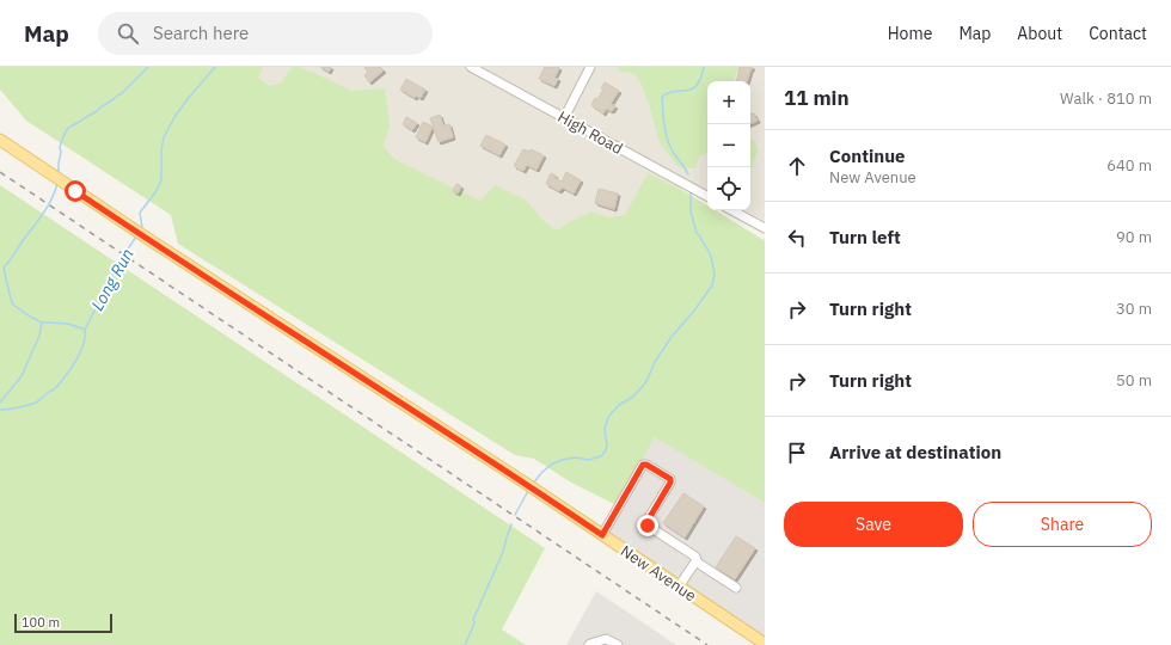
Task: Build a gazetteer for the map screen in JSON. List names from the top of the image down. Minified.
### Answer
{"streets":{"main road":["New Avenue"],"street":["High Road"]},"water":["Long Run"],"scale_bar":"100 m","page":{"header":"Map","search":"Search here","nav":["Home","Map","About","Contact"],"heading":["11 min","Walk · 810 m"],"map_buttons":["+","−"],"list":[["Continue","New Avenue","640 m"],["Turn left","90 m"],["Turn right","30 m"],["Turn right","50 m"],"Arrive at destination"],"buttons":["Save","Share"],"scale":"100 m"}}
